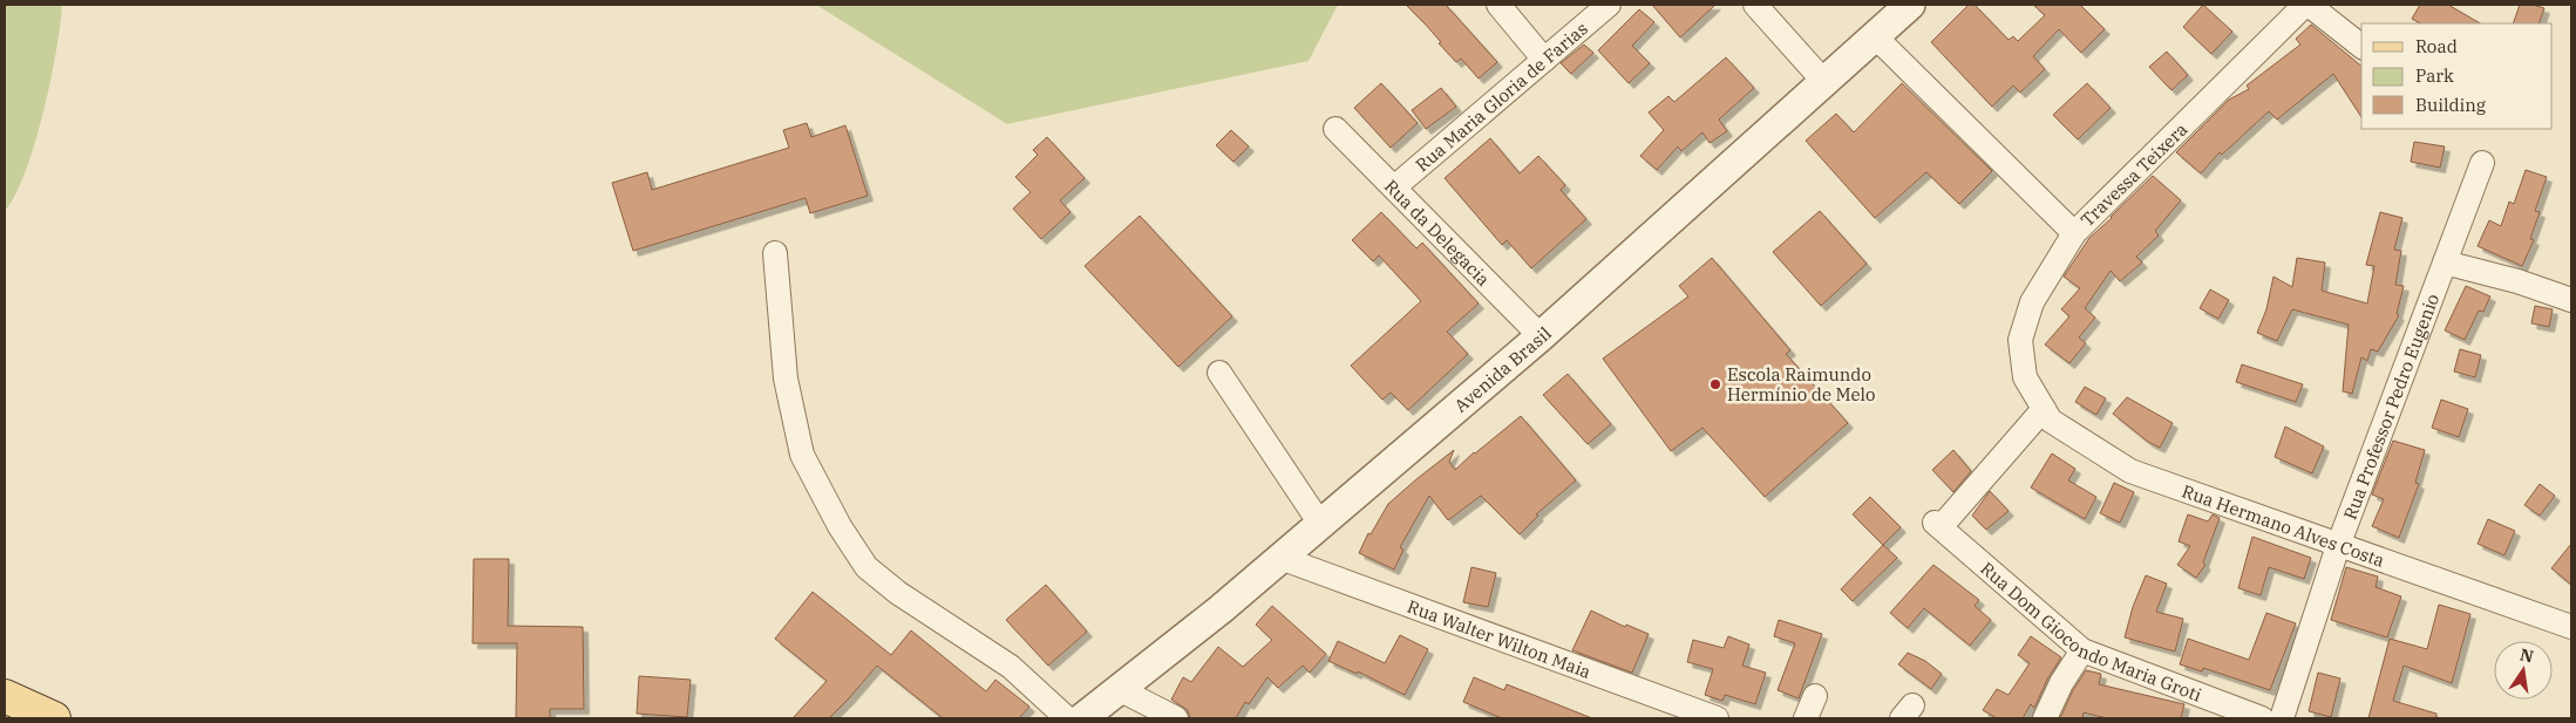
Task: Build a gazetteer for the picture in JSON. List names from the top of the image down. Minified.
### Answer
{"streets":{"street":["Rua Maria Gloria de Farias","Travessa Teixera","Rua da Delegacia","Avenida Brasil","Rua Professor Pedro Eugenio","Rua Hermano Alves Costa","Rua Dom Giocondo Maria Groti","Rua Walter Wilton Maia"]},"crossings":[["Rua Maria Gloria de Farias","Rua da Delegacia"],["Travessa Teixera","Rua Hermano Alves Costa"],["Rua da Delegacia","Avenida Brasil"],["Avenida Brasil","Rua Walter Wilton Maia"],["Rua Professor Pedro Eugenio","Rua Hermano Alves Costa"],["Rua Hermano Alves Costa","Rua Dom Giocondo Maria Groti"]],"places":["Escola Raimundo Hermínio de Melo"],"legend":["Road","Park","Building"],"north":"top"}
